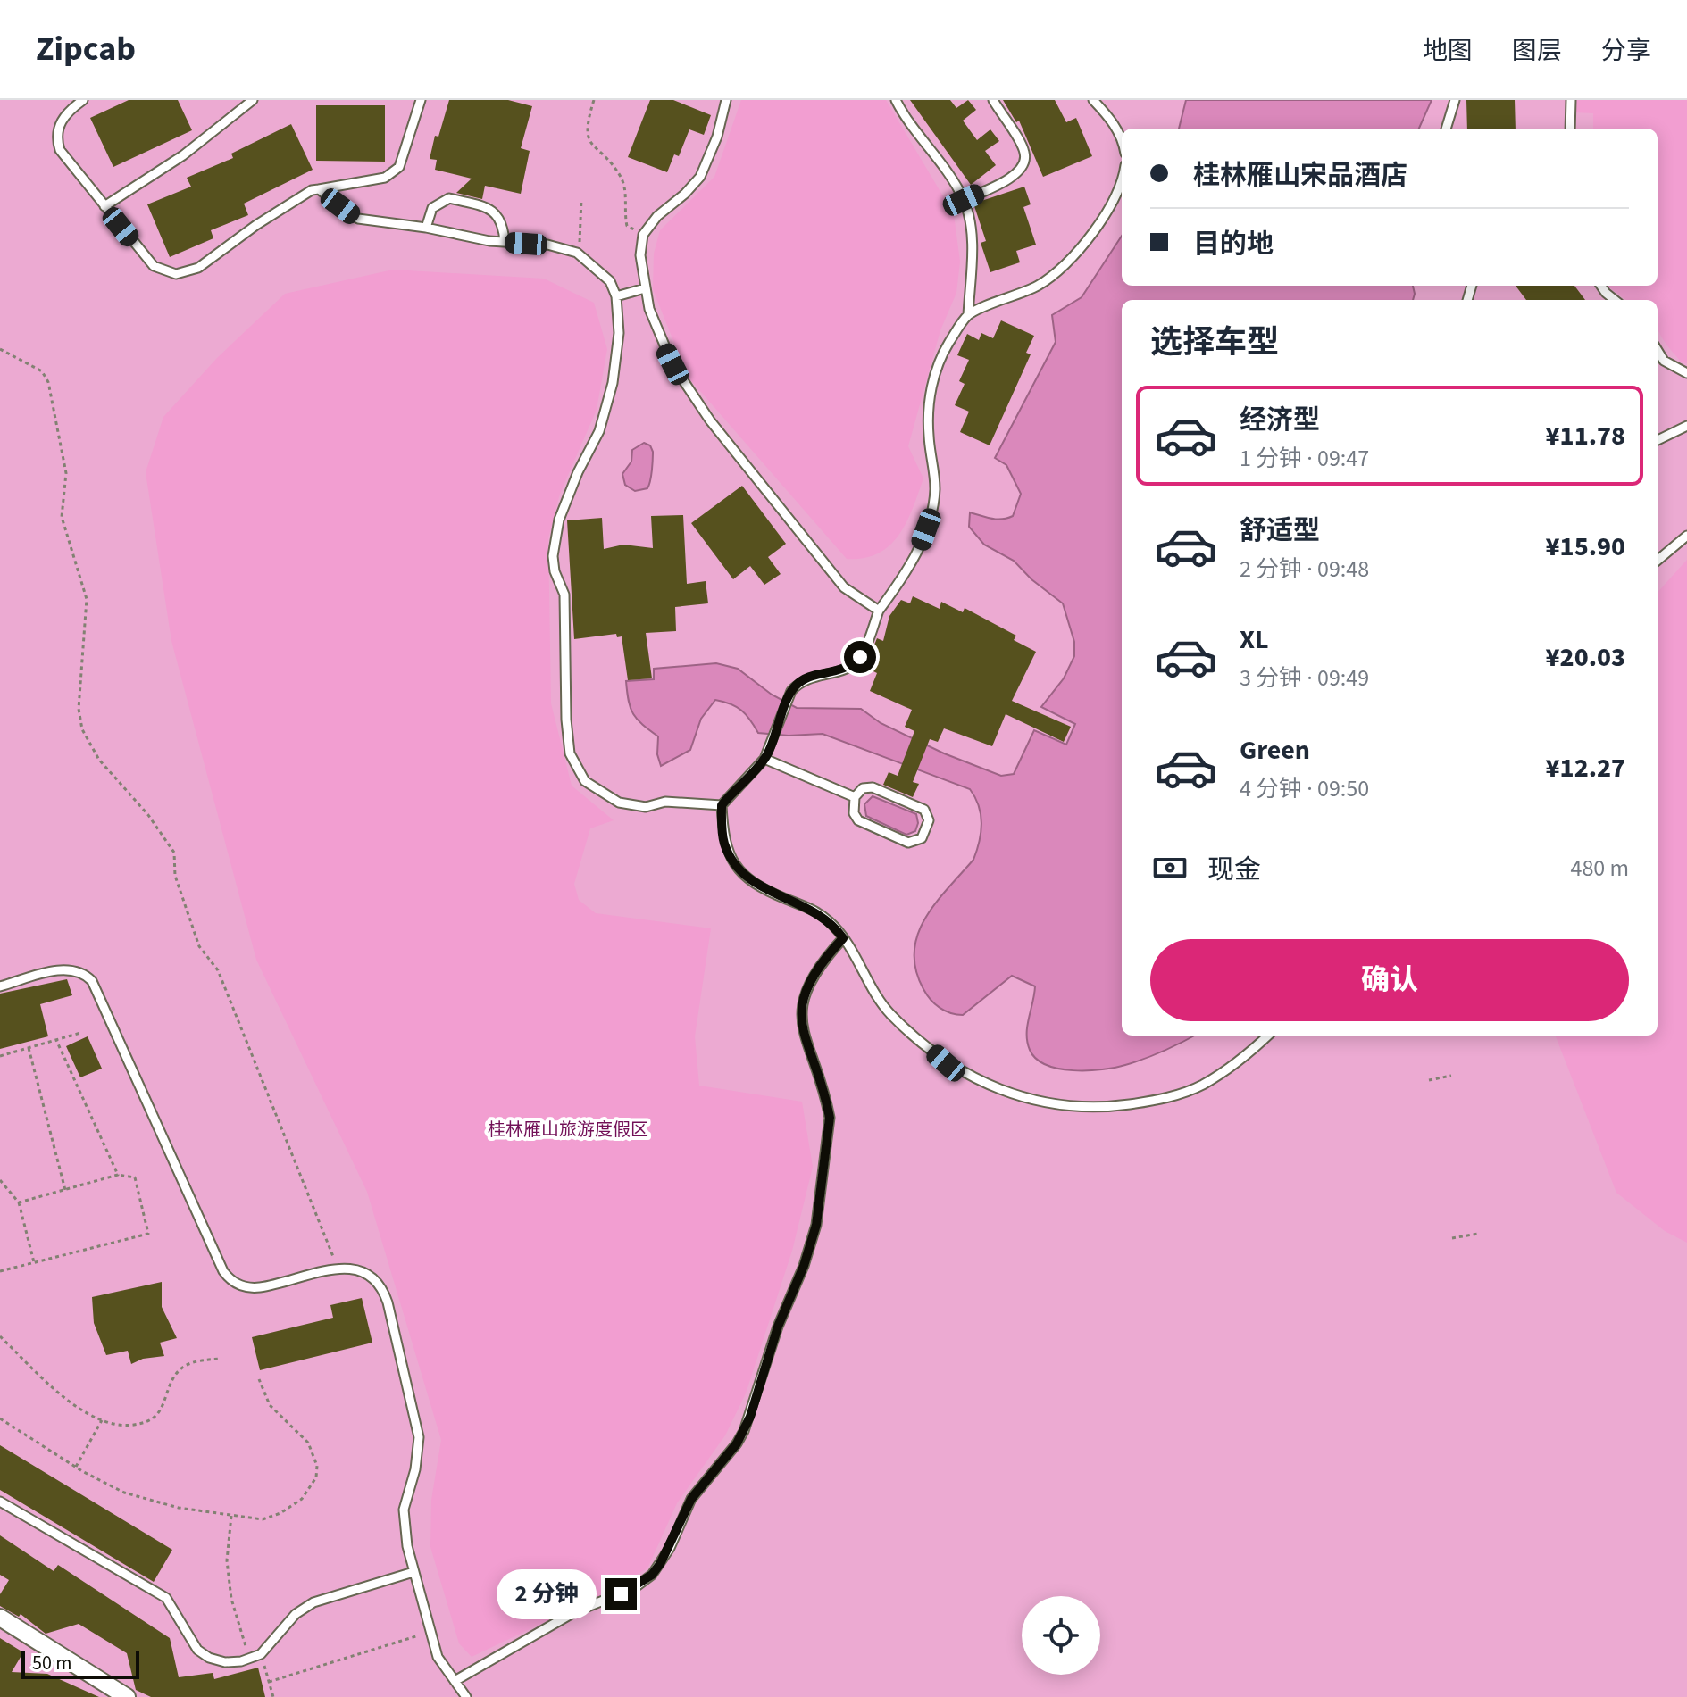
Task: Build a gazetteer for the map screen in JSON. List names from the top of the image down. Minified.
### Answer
{"parks":["桂林雁山旅游度假区"],"scale_bar":"50 m","page":{"header":"Zipcab","nav":["地图","图层","分享"],"banner":["桂林雁山宋品酒店","目的地"],"heading":"选择车型","list":[{"name":"经济型","note":"1 分钟 · 09:47","value":"¥11.78"},{"name":"舒适型","note":"2 分钟 · 09:48","value":"¥15.90"},{"name":"XL","note":"3 分钟 · 09:49","value":"¥20.03"},{"name":"Green","note":"4 分钟 · 09:50","value":"¥12.27"}],"pay":["现金","480 m"],"buttons":"确认","bubble":"2 分钟","scale":"50 m"}}
